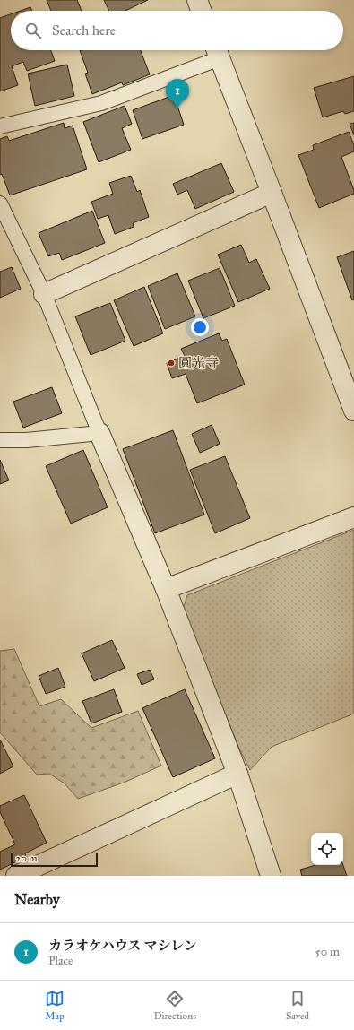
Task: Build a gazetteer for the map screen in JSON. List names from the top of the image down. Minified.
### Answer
{"places":["圓光寺"],"scale_bar":"20 m","page":{"search":"Search here","pins":"1","scale":"20 m","heading":"Nearby","list":[{"mark":"1","name":"カラオケハウス マシレン","note":"Place","value":"50 m"}],"nav":["Map","Directions","Saved"]}}
